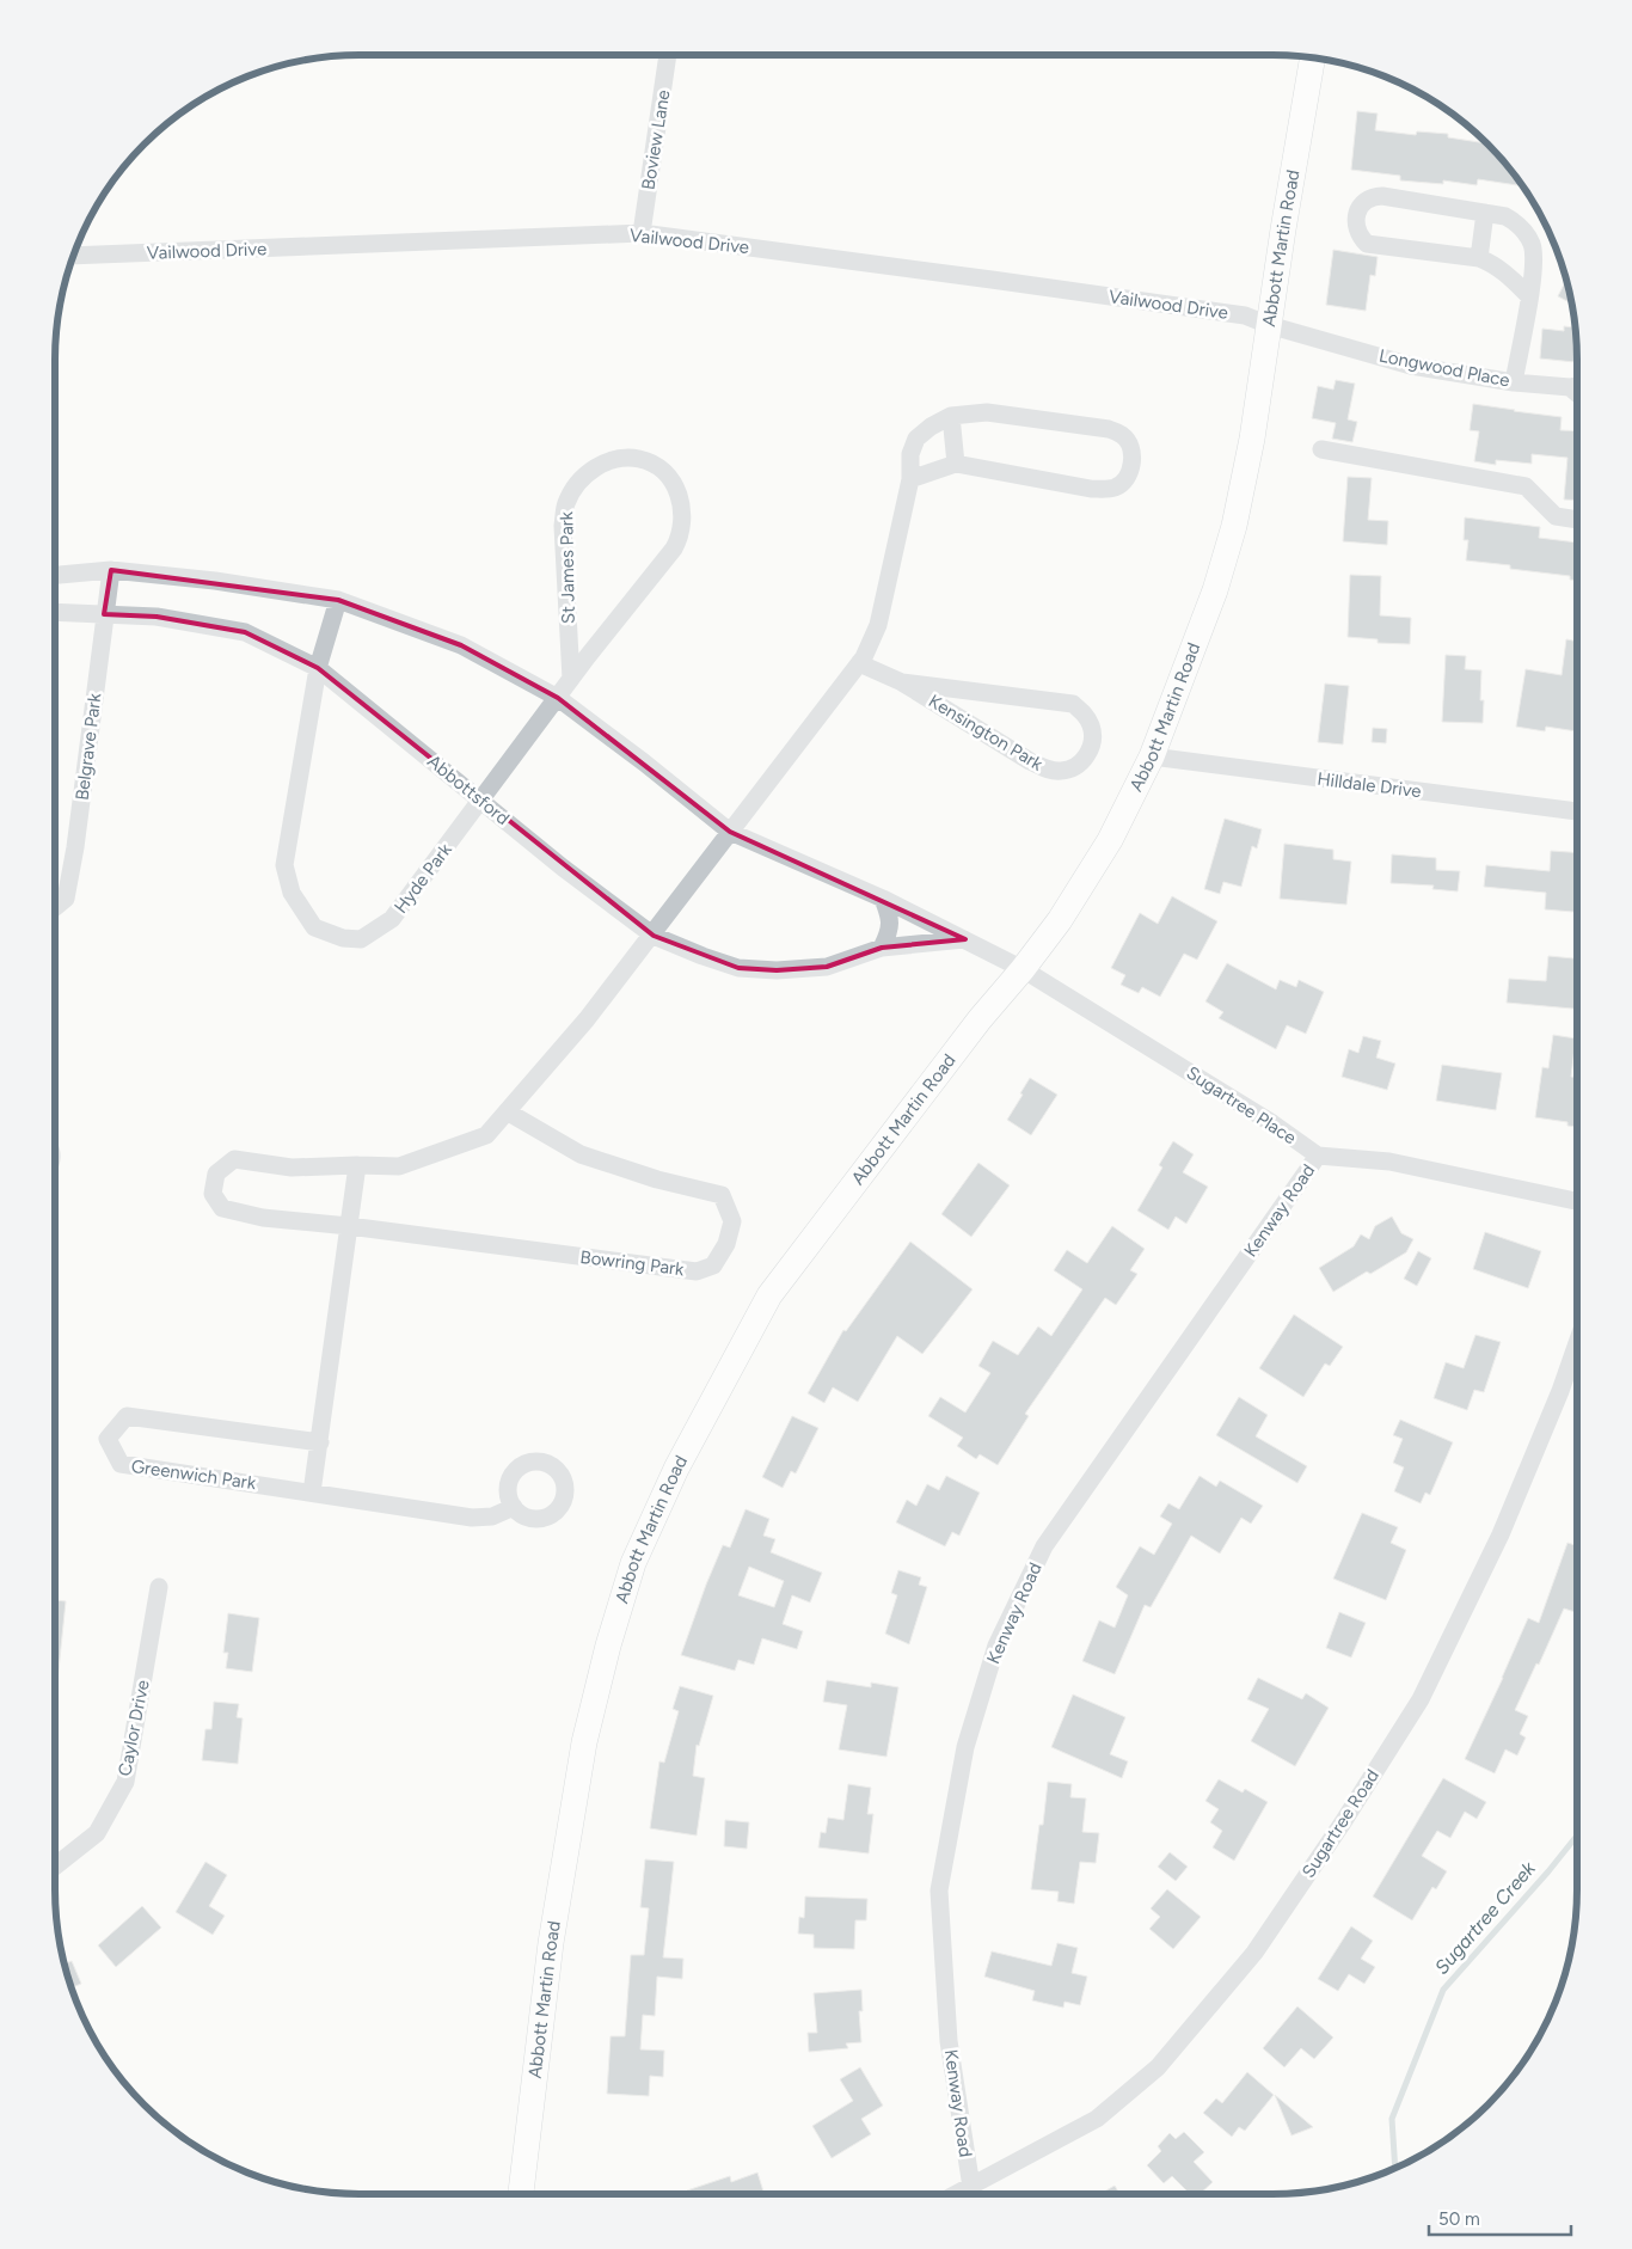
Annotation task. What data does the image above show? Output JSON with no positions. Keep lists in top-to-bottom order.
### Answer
{
  "streets": {
    "main road": ["Abbott Martin Road"],
    "street": [
      "Boview Lane",
      "Vailwood Drive",
      "Longwood Place",
      "St James Park",
      "Kensington Park",
      "Belgrave Park",
      "Hilldale Drive",
      "Abbottsford",
      "Hyde Park",
      "Sugartree Place",
      "Kenway Road",
      "Bowring Park",
      "Greenwich Park",
      "Caylor Drive",
      "Sugartree Road"
    ]
  },
  "crossings": [
    ["Boview Lane", "Vailwood Drive"],
    ["Vailwood Drive", "Abbott Martin Road"],
    ["Vailwood Drive", "Longwood Place"],
    ["Abbott Martin Road", "Longwood Place"],
    ["Abbott Martin Road", "Hilldale Drive"],
    ["Abbott Martin Road", "Sugartree Place"],
    ["St James Park", "Hyde Park"],
    ["Belgrave Park", "Abbottsford"],
    ["Abbottsford", "Hyde Park"],
    ["Abbottsford", "Bowring Park"],
    ["Sugartree Place", "Kenway Road"],
    ["Kenway Road", "Sugartree Road"]
  ],
  "water": ["Sugartree Creek"],
  "scale_bar": "50 m"
}
